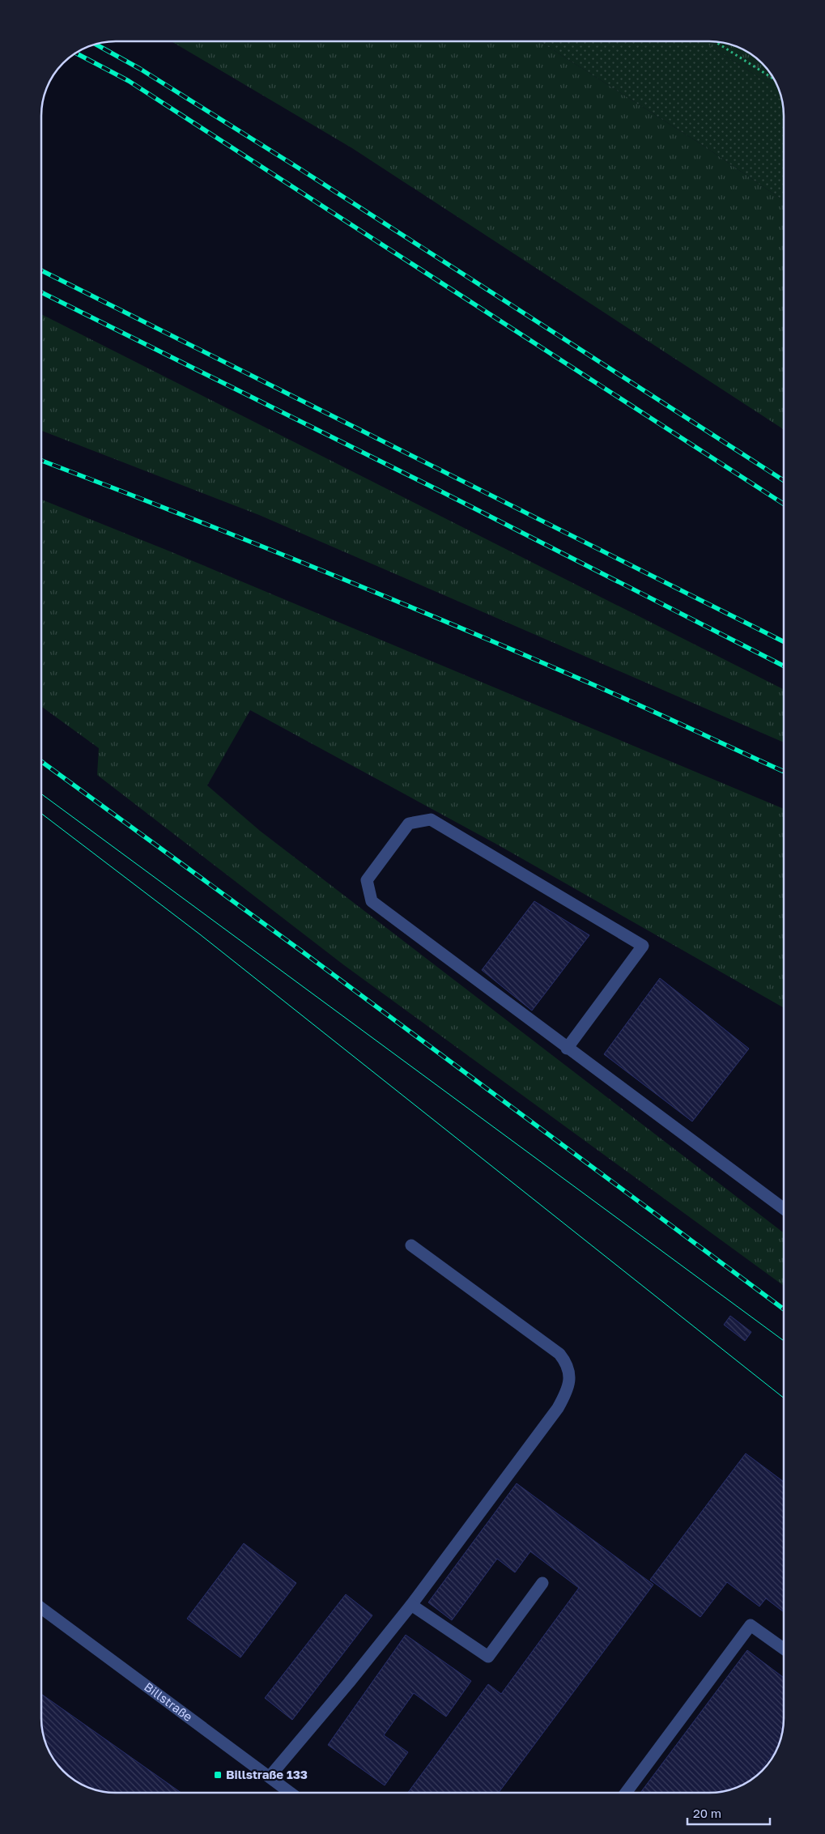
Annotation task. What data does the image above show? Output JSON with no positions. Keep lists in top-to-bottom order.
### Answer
{
  "streets": {
    "street": ["Billstraße"]
  },
  "places": {
    "transit": ["Billstraße 133"]
  },
  "scale_bar": "20 m"
}
